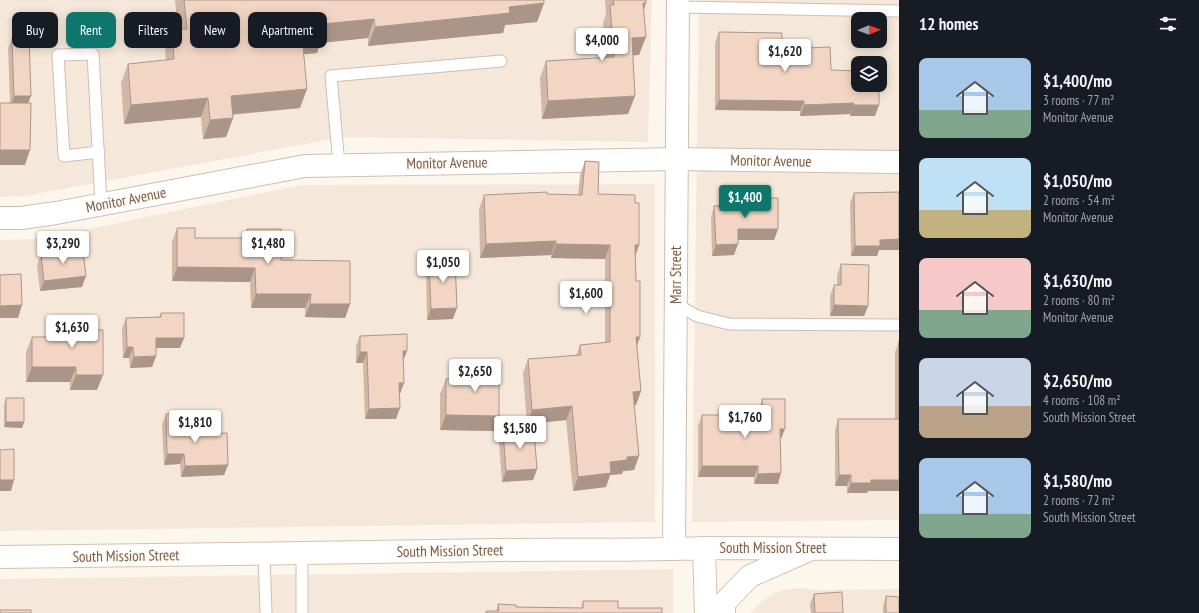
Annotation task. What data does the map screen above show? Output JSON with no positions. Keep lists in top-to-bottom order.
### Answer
{
  "streets": {
    "street": ["Monitor Avenue", "Marr Street", "South Mission Street"]
  },
  "crossings": [
    ["Monitor Avenue", "Marr Street"],
    ["Marr Street", "South Mission Street"]
  ],
  "north": "right",
  "page": {
    "heading": "12 homes",
    "chip": [
      "Buy",
      "Rent",
      "Filters",
      "New",
      "Apartment"
    ],
    "price": [
      "$4,000",
      "$1,620",
      "$1,400",
      "$3,290",
      "$1,480",
      "$1,050",
      "$1,600",
      "$1,630",
      "$2,650",
      "$1,760",
      "$1,810",
      "$1,580"
    ],
    "list": [
      {
        "name": "$1,400/mo",
        "note": "3 rooms · 77 m² · Monitor Avenue"
      },
      {
        "name": "$1,050/mo",
        "note": "2 rooms · 54 m² · Monitor Avenue"
      },
      {
        "name": "$1,630/mo",
        "note": "2 rooms · 80 m² · Monitor Avenue"
      },
      {
        "name": "$2,650/mo",
        "note": "4 rooms · 108 m² · South Mission Street"
      },
      {
        "name": "$1,580/mo",
        "note": "2 rooms · 72 m² · South Mission Street"
      }
    ]
  }
}
